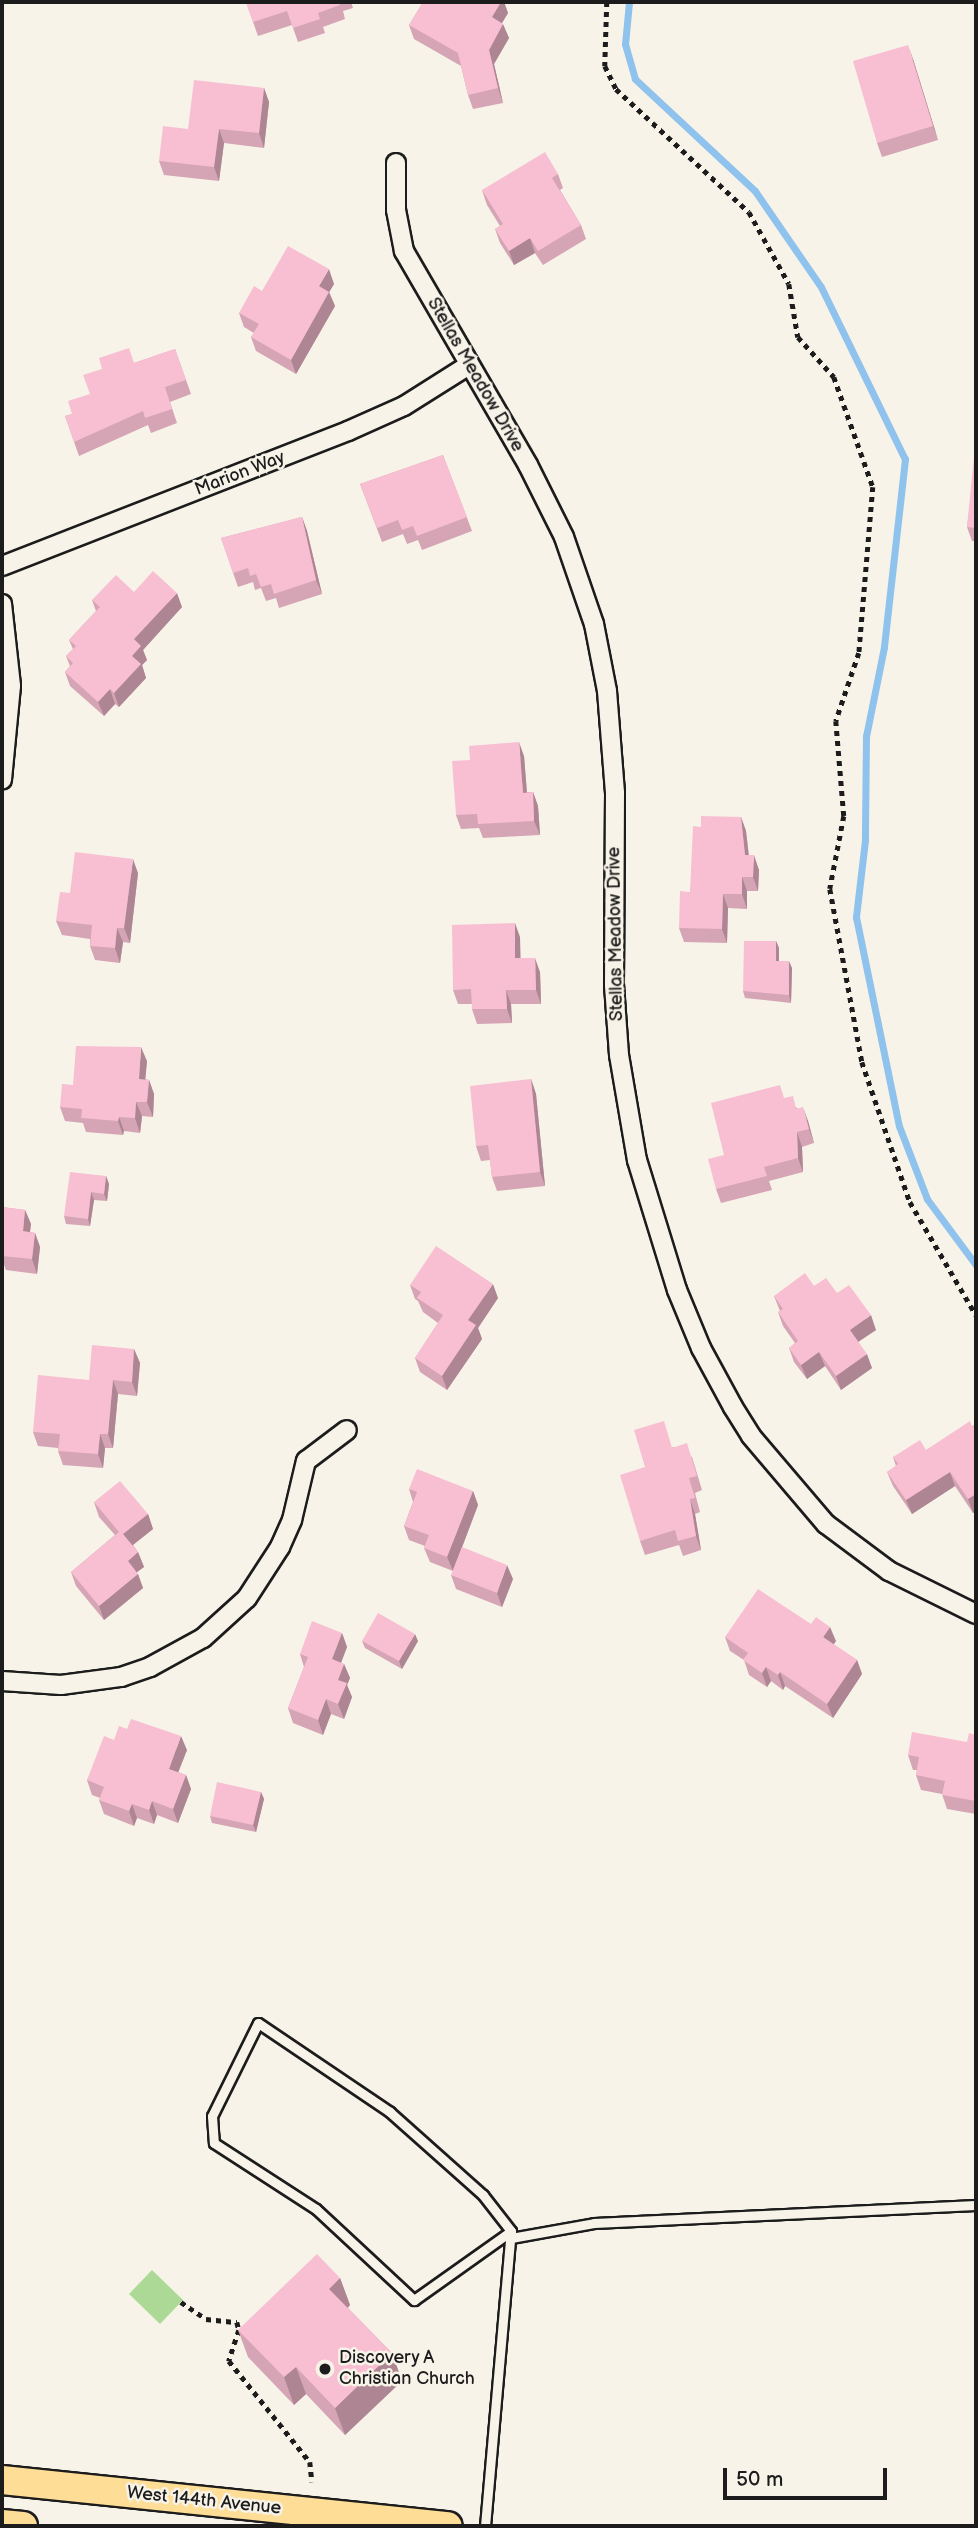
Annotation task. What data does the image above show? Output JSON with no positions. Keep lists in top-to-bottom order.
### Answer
{
  "streets": {
    "main road": ["West 144th Avenue"],
    "street": ["Stellas Meadow Drive", "Marion Way"]
  },
  "crossings": [
    ["Stellas Meadow Drive", "Marion Way"]
  ],
  "places": ["Discovery A Christian Church"],
  "scale_bar": "50 m"
}
